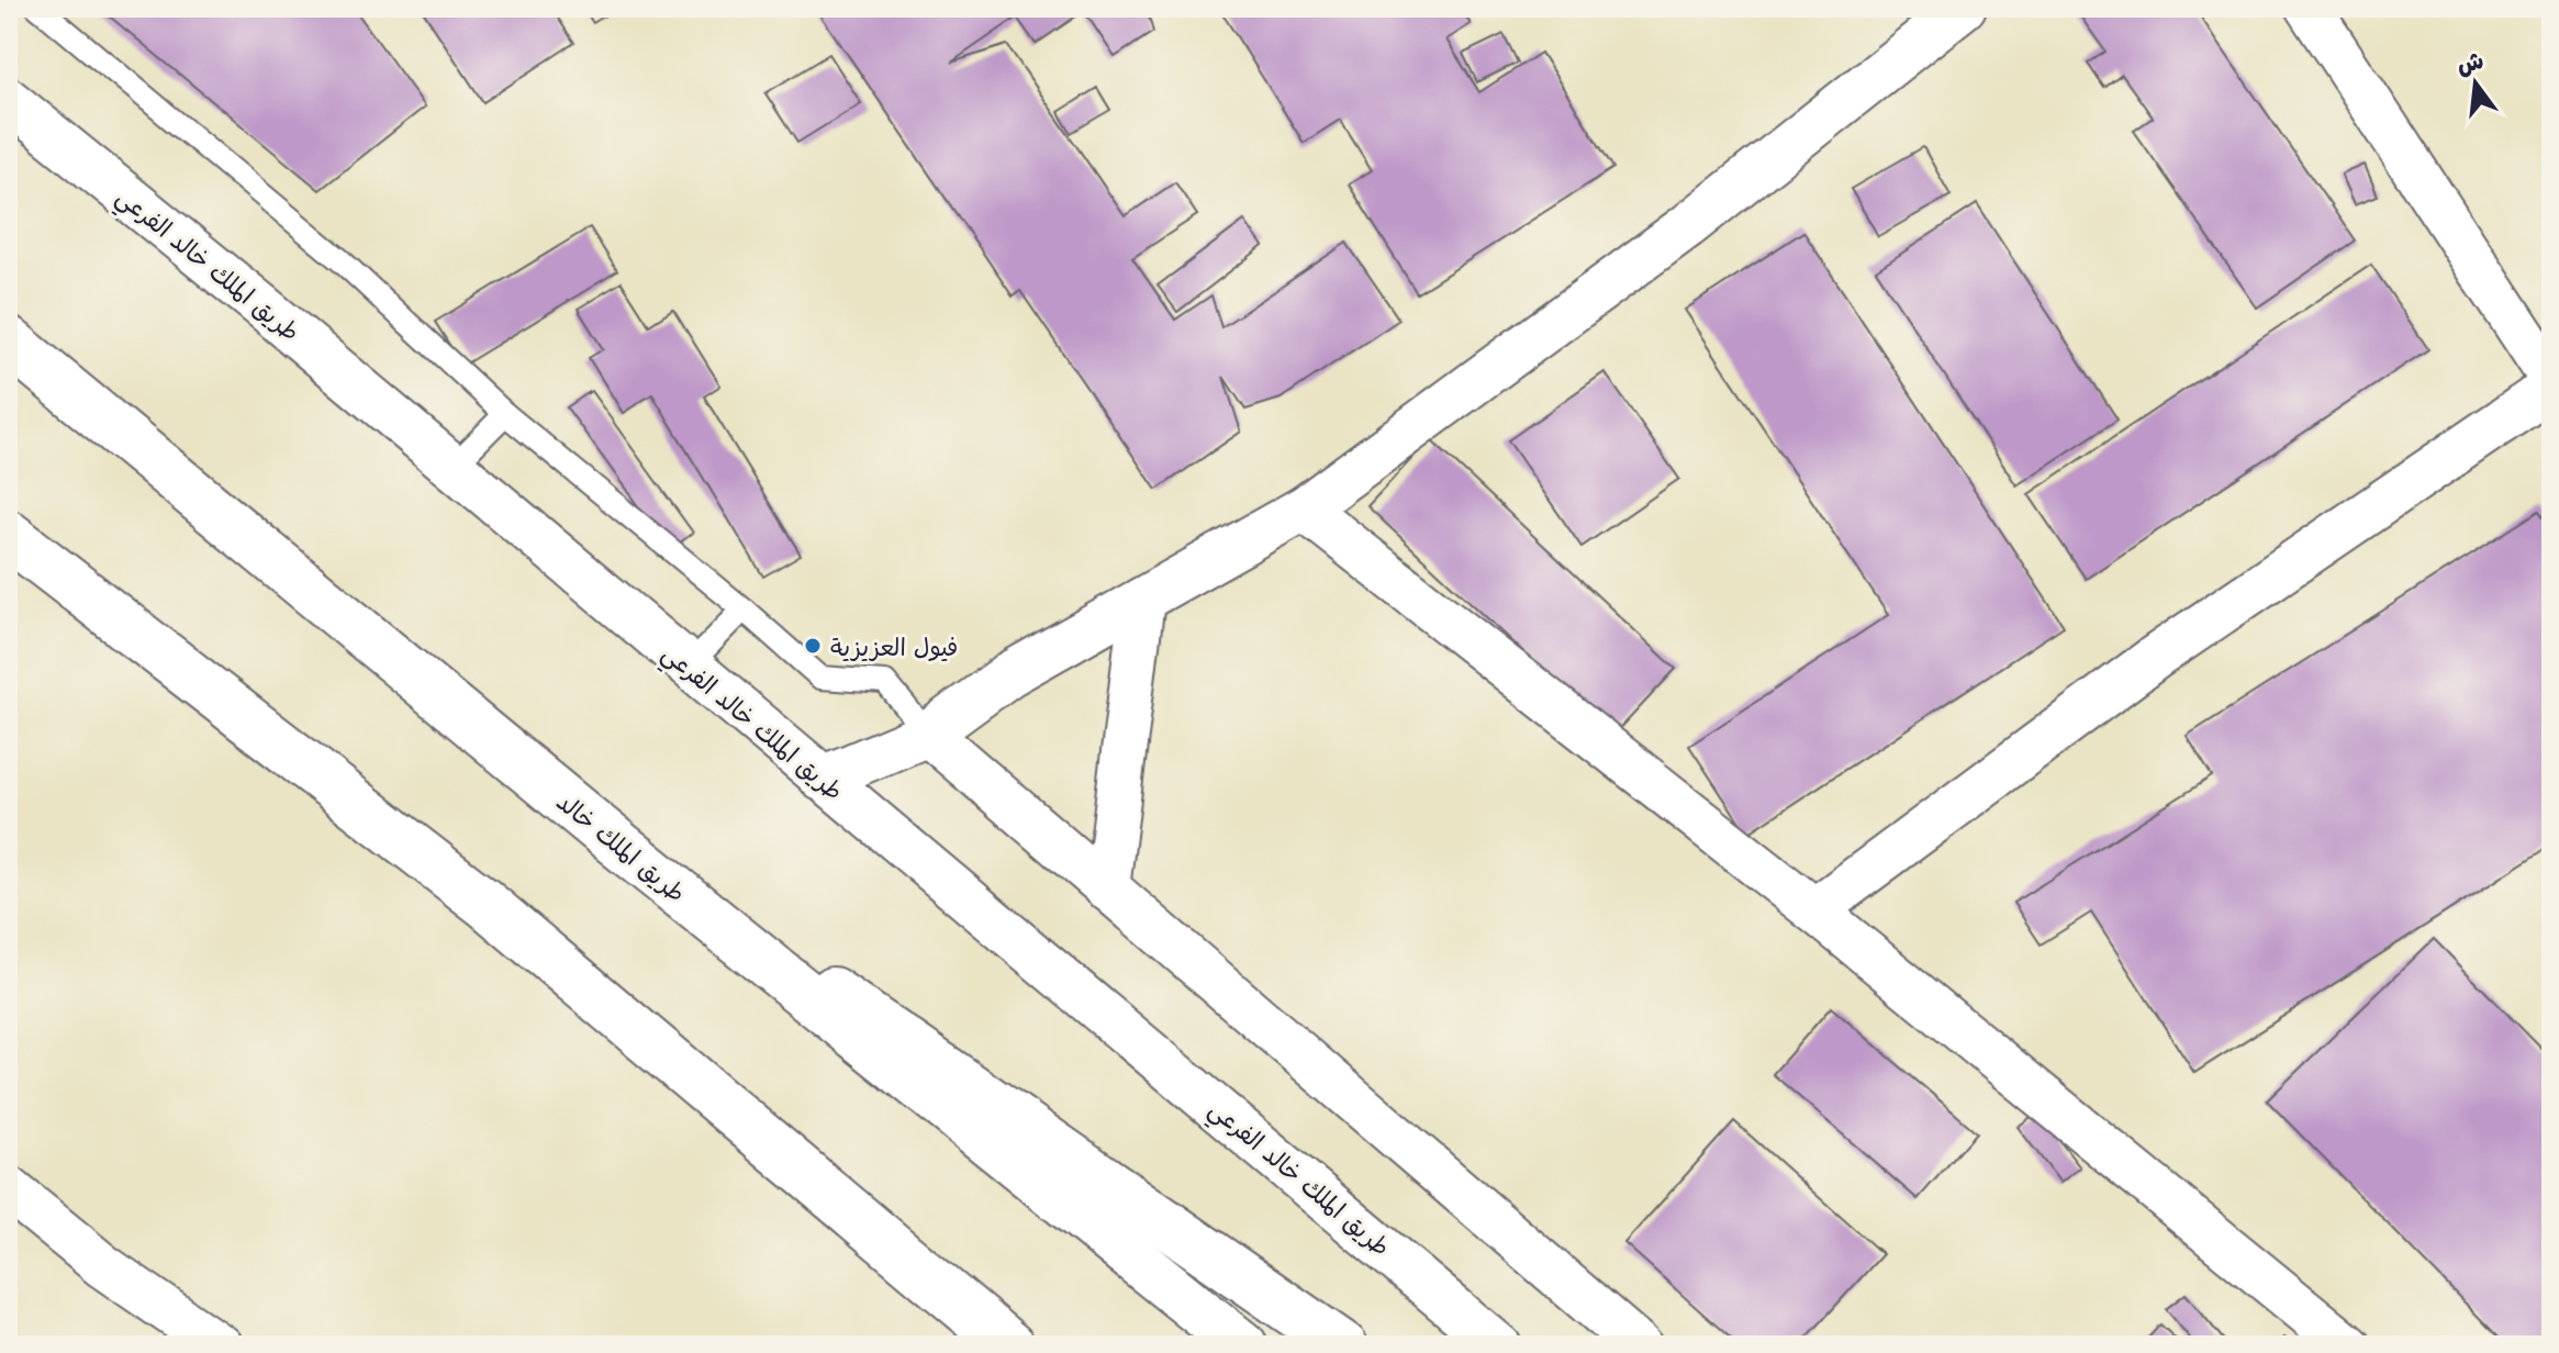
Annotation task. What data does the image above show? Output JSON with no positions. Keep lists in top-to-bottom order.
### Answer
{
  "streets": {
    "main road": ["طريق الملك خالد"],
    "street": ["طريق الملك خالد الفرعي"]
  },
  "places": ["فيول العزيزية"],
  "north": "top"
}
